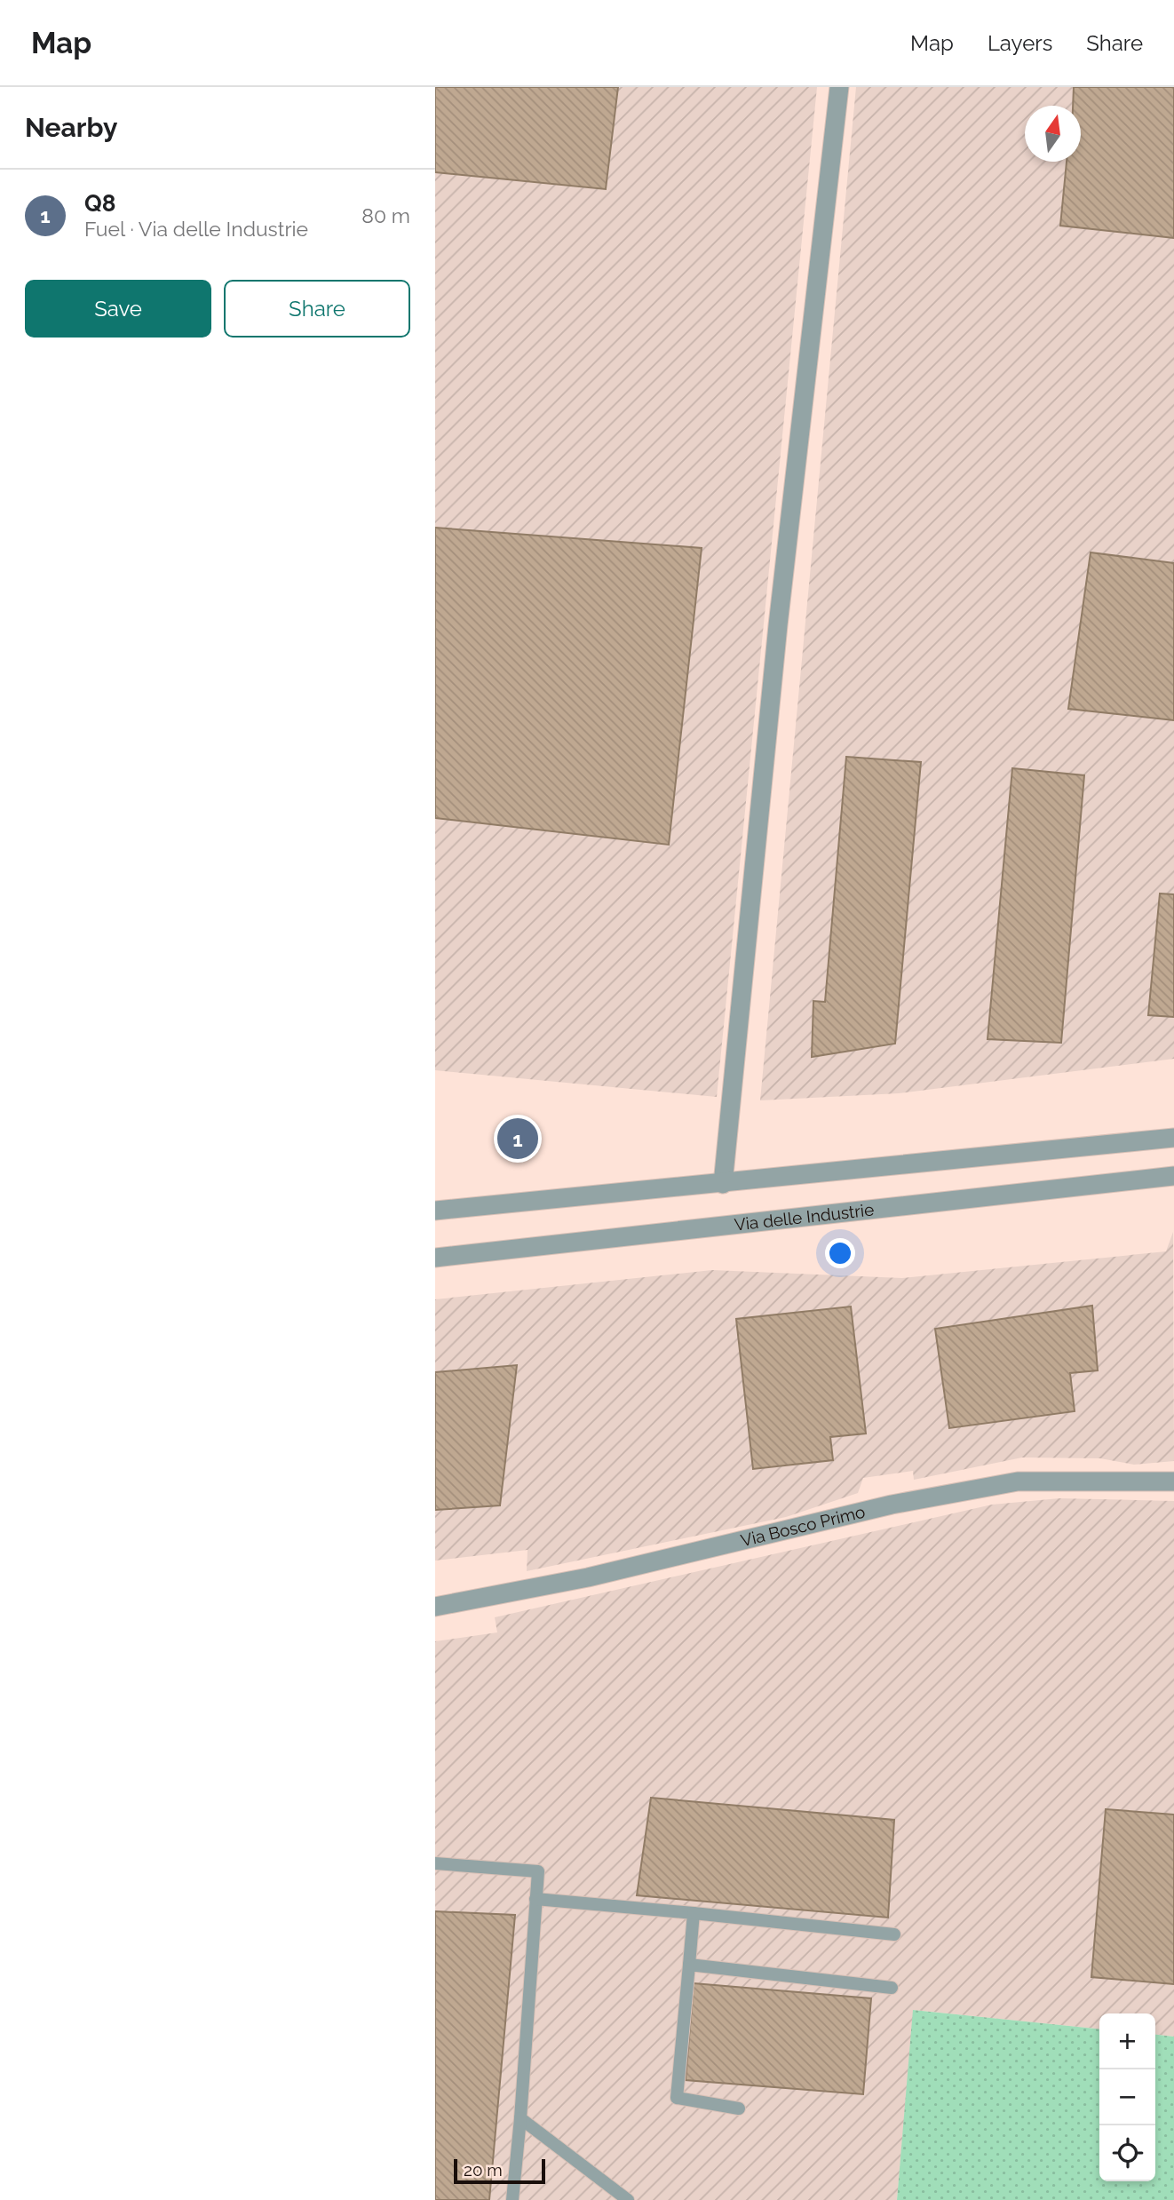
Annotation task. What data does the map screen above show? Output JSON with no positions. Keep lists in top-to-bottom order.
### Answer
{
  "streets": {
    "street": ["Via delle Industrie", "Via Bosco Primo"]
  },
  "scale_bar": "20 m",
  "north": "top",
  "page": {
    "header": "Map",
    "nav": ["Map", "Layers", "Share"],
    "heading": "Nearby",
    "list": [
      {
        "mark": "1",
        "name": "Q8",
        "note": "Fuel · Via delle Industrie",
        "value": "80 m"
      }
    ],
    "buttons": ["Save", "Share"],
    "pins": "1",
    "map_buttons": ["+", "−"],
    "scale": "20 m"
  }
}
